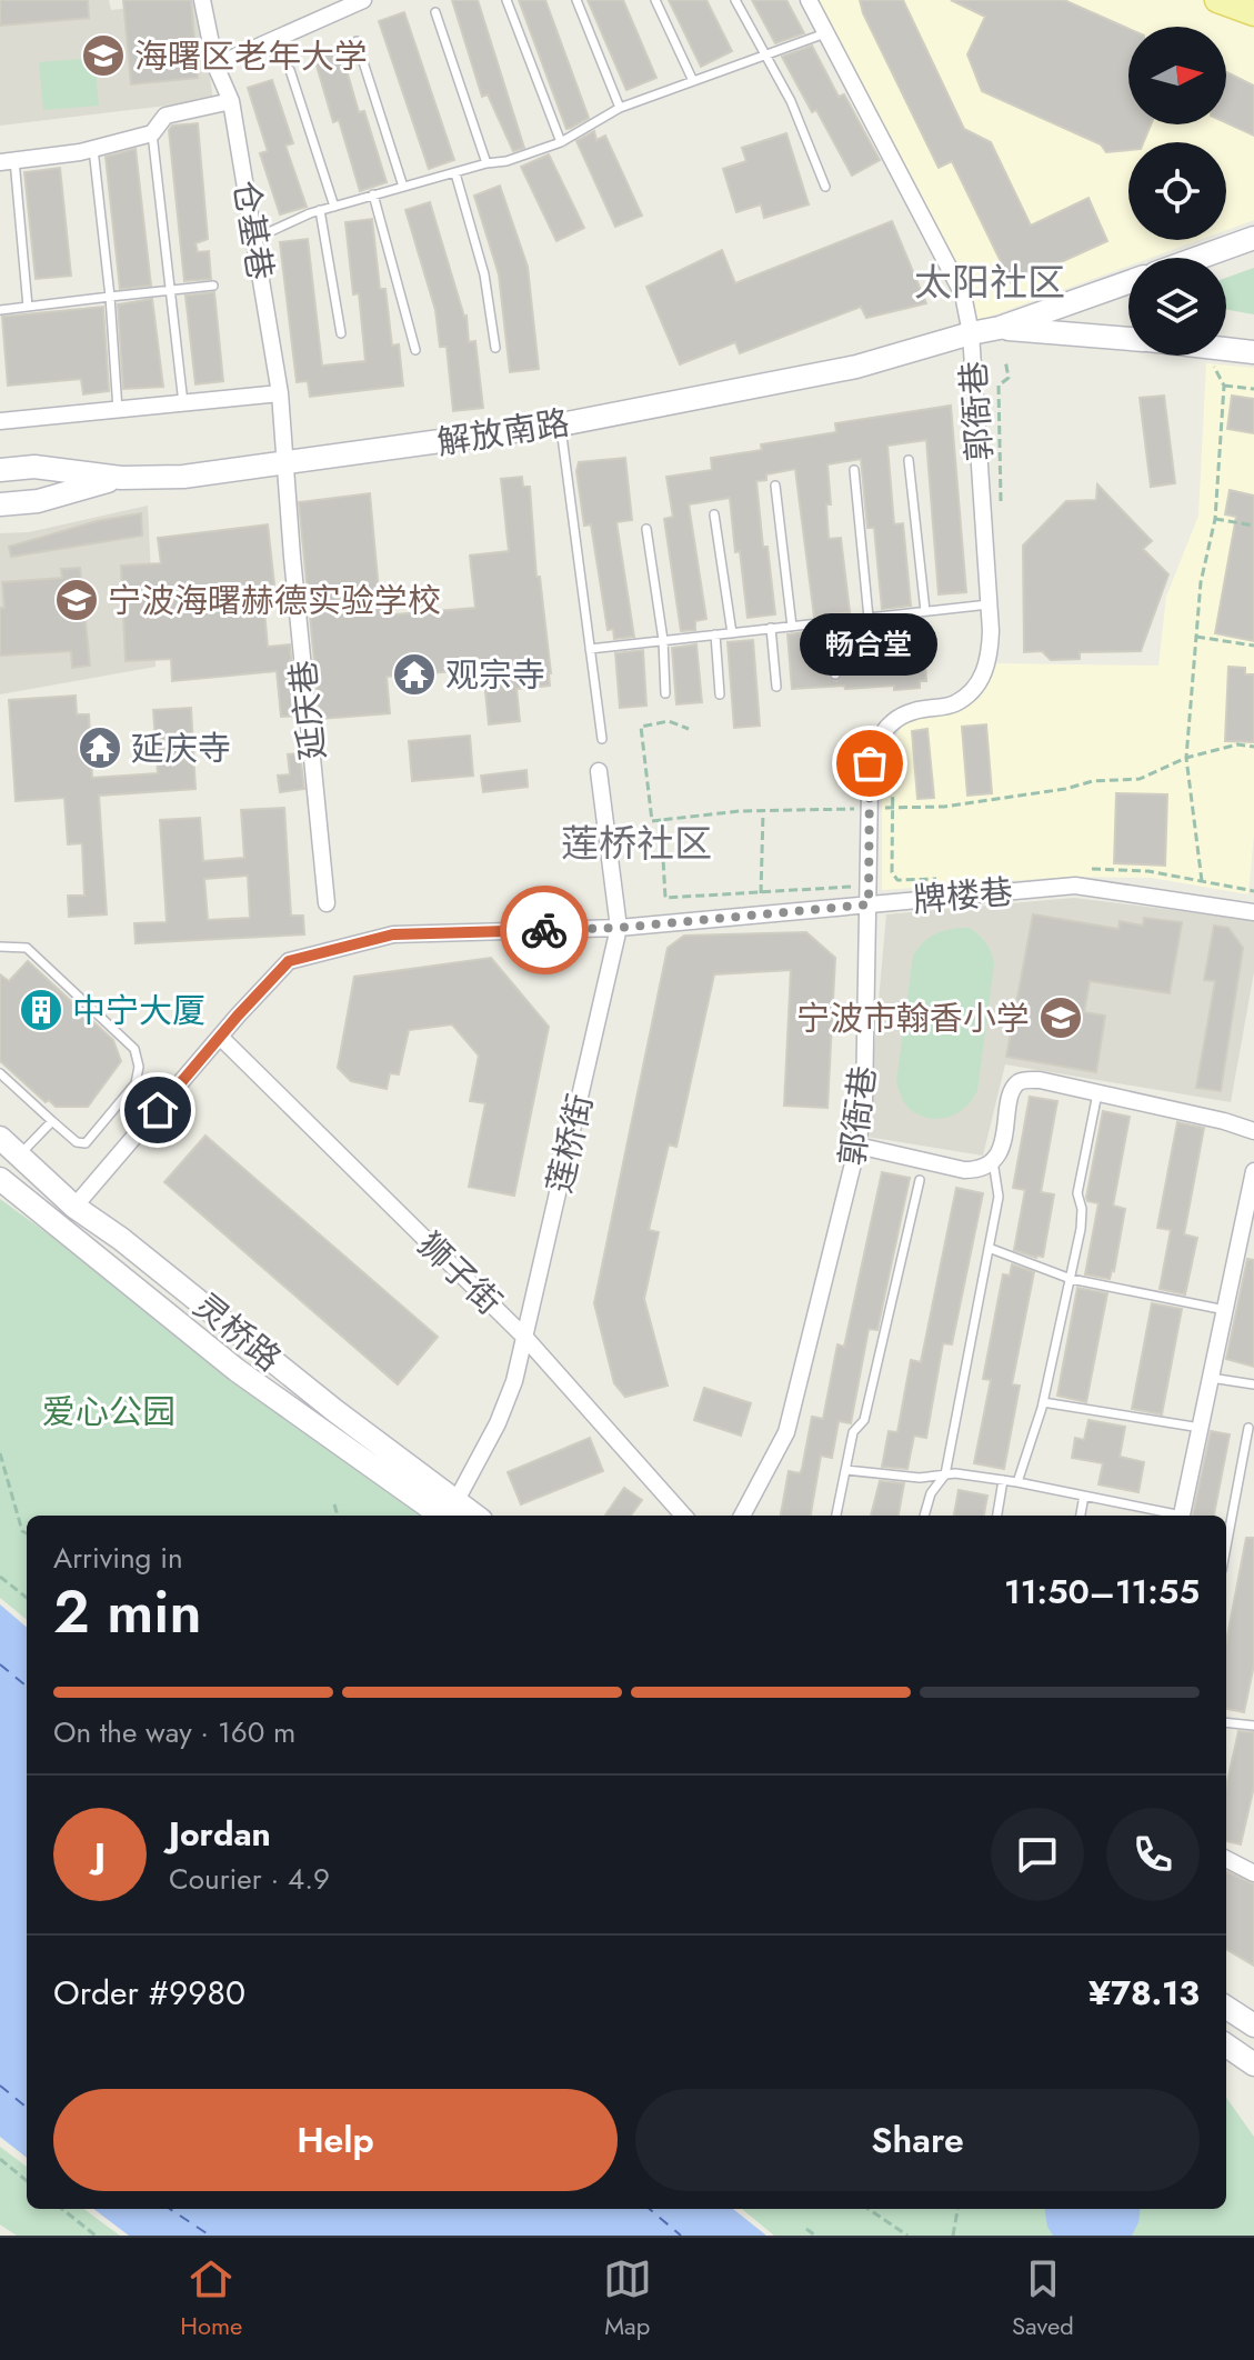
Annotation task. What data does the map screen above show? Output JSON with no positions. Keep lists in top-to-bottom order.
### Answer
{
  "streets": {
    "main road": ["解放南路", "灵桥路"],
    "street": [
      "仓基巷",
      "郭衙巷",
      "延庆巷",
      "牌楼巷",
      "莲桥街",
      "狮子街"
    ]
  },
  "crossings": [
    ["仓基巷", "解放南路"],
    ["仓基巷", "延庆巷"],
    ["郭衙巷", "解放南路"],
    ["郭衙巷", "牌楼巷"],
    ["解放南路", "延庆巷"],
    ["牌楼巷", "莲桥街"],
    ["牌楼巷", "狮子街"],
    ["牌楼巷", "灵桥路"],
    ["莲桥街", "狮子街"],
    ["莲桥街", "灵桥路"]
  ],
  "districts": ["太阳社区", "莲桥社区"],
  "parks": ["爱心公园"],
  "places": {
    "school or university": ["海曙区老年大学", "宁波海曙赫德实验学校", "宁波市翰香小学"],
    "temple": ["观宗寺", "延庆寺"],
    "other": ["畅合堂"],
    "building": ["中宁大厦"]
  },
  "north": "right",
  "page": {
    "bubble": "畅合堂",
    "heading": ["2 min", "Arriving in", "11:50–11:55"],
    "panel": [
      "Jordan",
      "Courier · 4.9",
      "Order #9980",
      "¥78.13"
    ],
    "bar": "On the way · 160 m",
    "round": "J",
    "buttons": ["Help", "Share"],
    "tabs": ["Home", "Map", "Saved"]
  }
}
